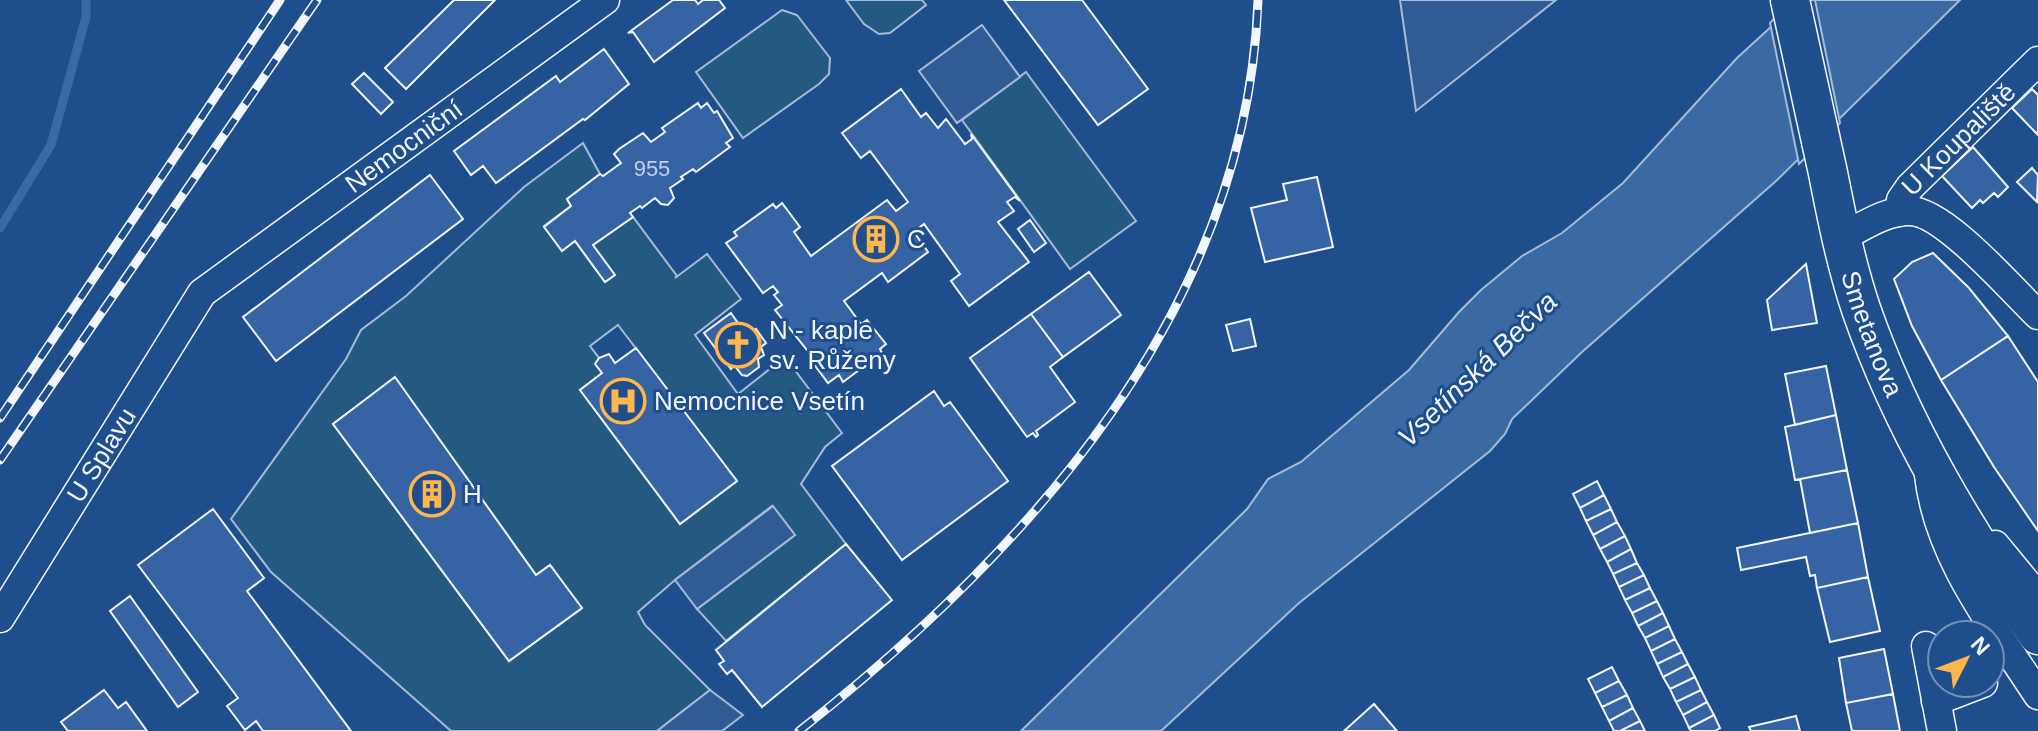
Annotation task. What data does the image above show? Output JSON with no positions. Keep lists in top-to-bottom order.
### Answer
{
  "streets": {
    "street": [
      "U Koupaliště",
      "Nemocniční",
      "Smetanova",
      "U Splavu"
    ]
  },
  "crossings": [
    ["U Koupaliště", "Smetanova"],
    ["Nemocniční", "U Splavu"]
  ],
  "water": ["Vsetínská Bečva"],
  "places": {
    "building": ["C", "H"],
    "church": ["N - kaple sv. Růženy"],
    "hospital": ["Nemocnice Vsetín"]
  },
  "house_numbers": ["955"],
  "north": "top right"
}
